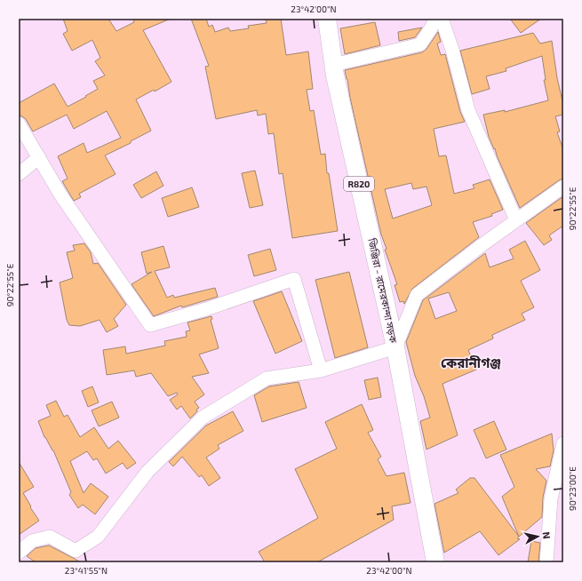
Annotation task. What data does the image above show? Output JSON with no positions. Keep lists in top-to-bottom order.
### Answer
{
  "streets": {
    "main road": ["R820", "জিঞ্জিরা - রামেরকান্দা সড়ক"]
  },
  "districts": ["কেরানীগঞ্জ"],
  "north": "right",
  "coordinates": [
    "23°42'00\"N",
    "90°22'55\"E",
    "90°23'00\"E",
    "23°41'55\"N"
  ]
}
